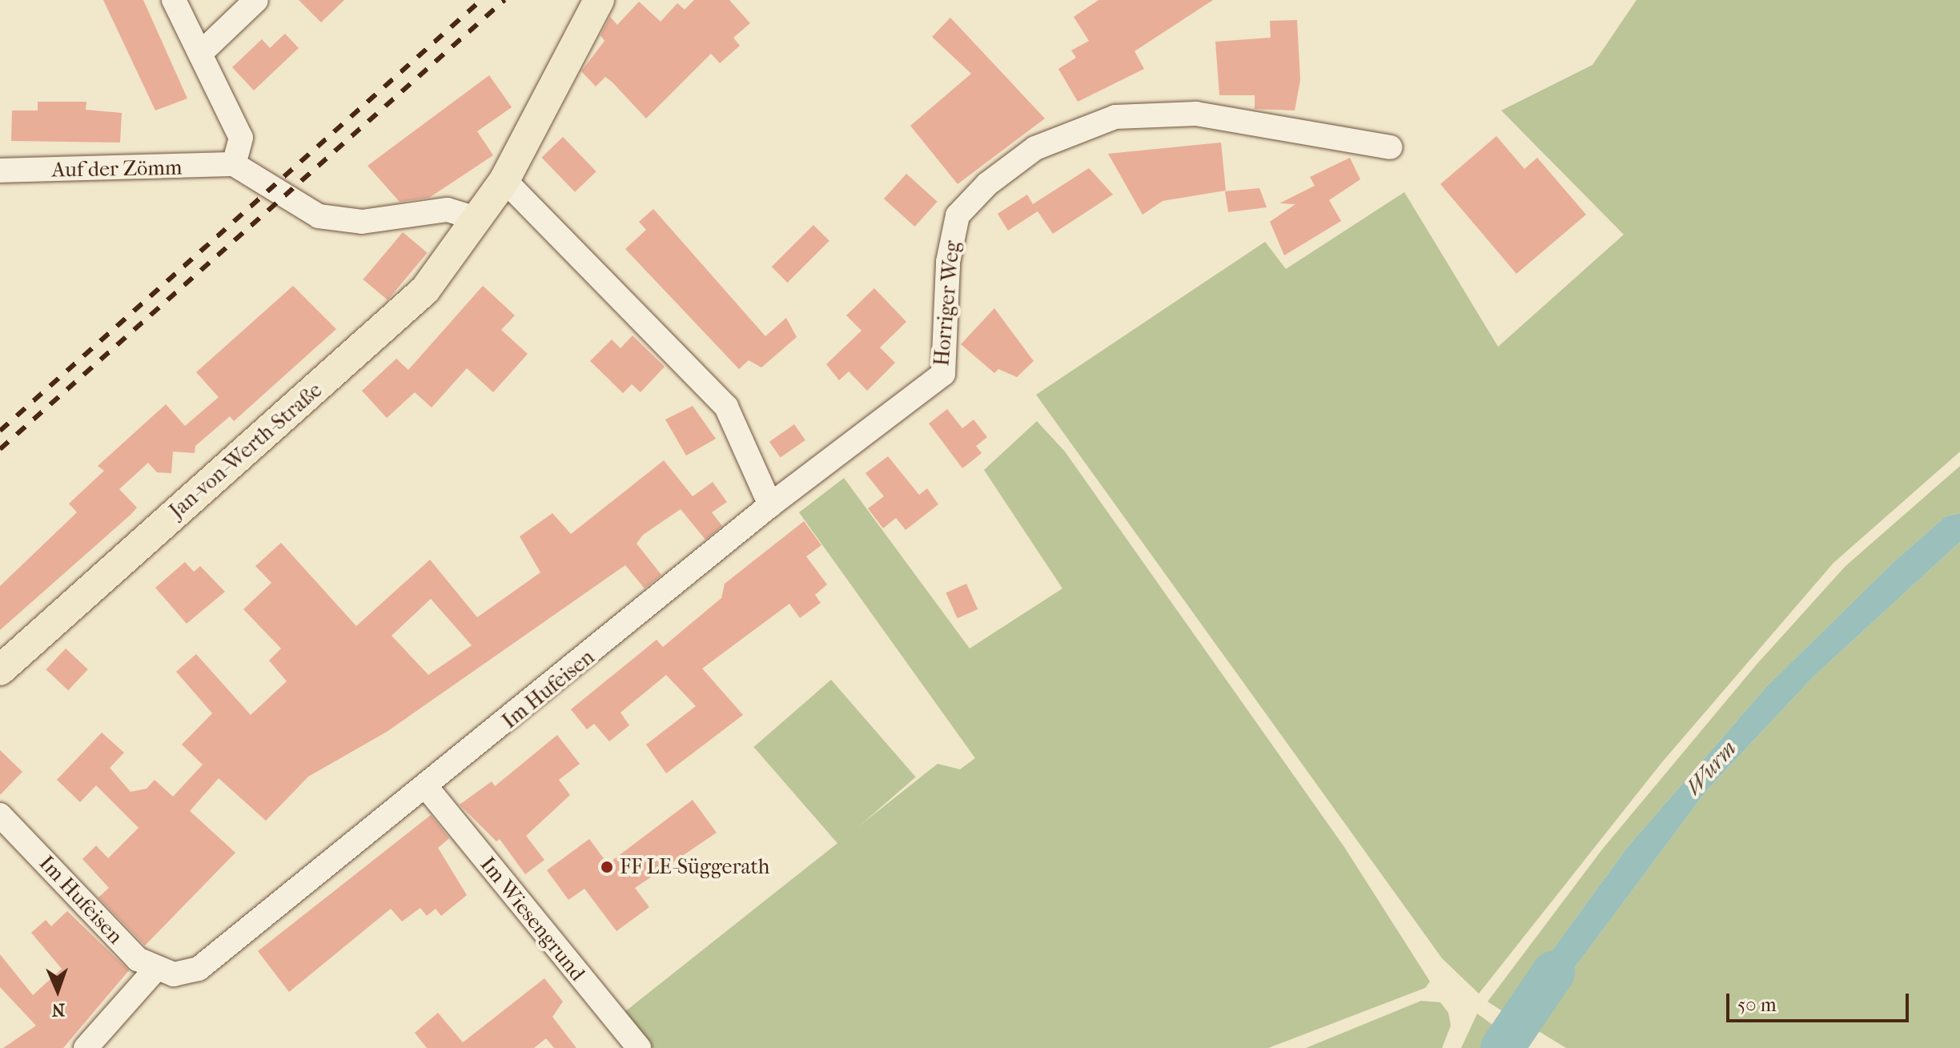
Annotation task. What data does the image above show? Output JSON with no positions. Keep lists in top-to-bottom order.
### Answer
{
  "streets": {
    "main road": ["Jan-von-Werth-Straße"],
    "street": [
      "Auf der Zömm",
      "Horriger Weg",
      "Im Hufeisen",
      "Im Wiesengrund"
    ]
  },
  "crossings": [
    ["Horriger Weg", "Im Hufeisen"],
    ["Im Hufeisen", "Im Wiesengrund"]
  ],
  "water": ["Wurm"],
  "places": ["FF LE-Süggerath"],
  "scale_bar": "50 m",
  "north": "bottom"
}
